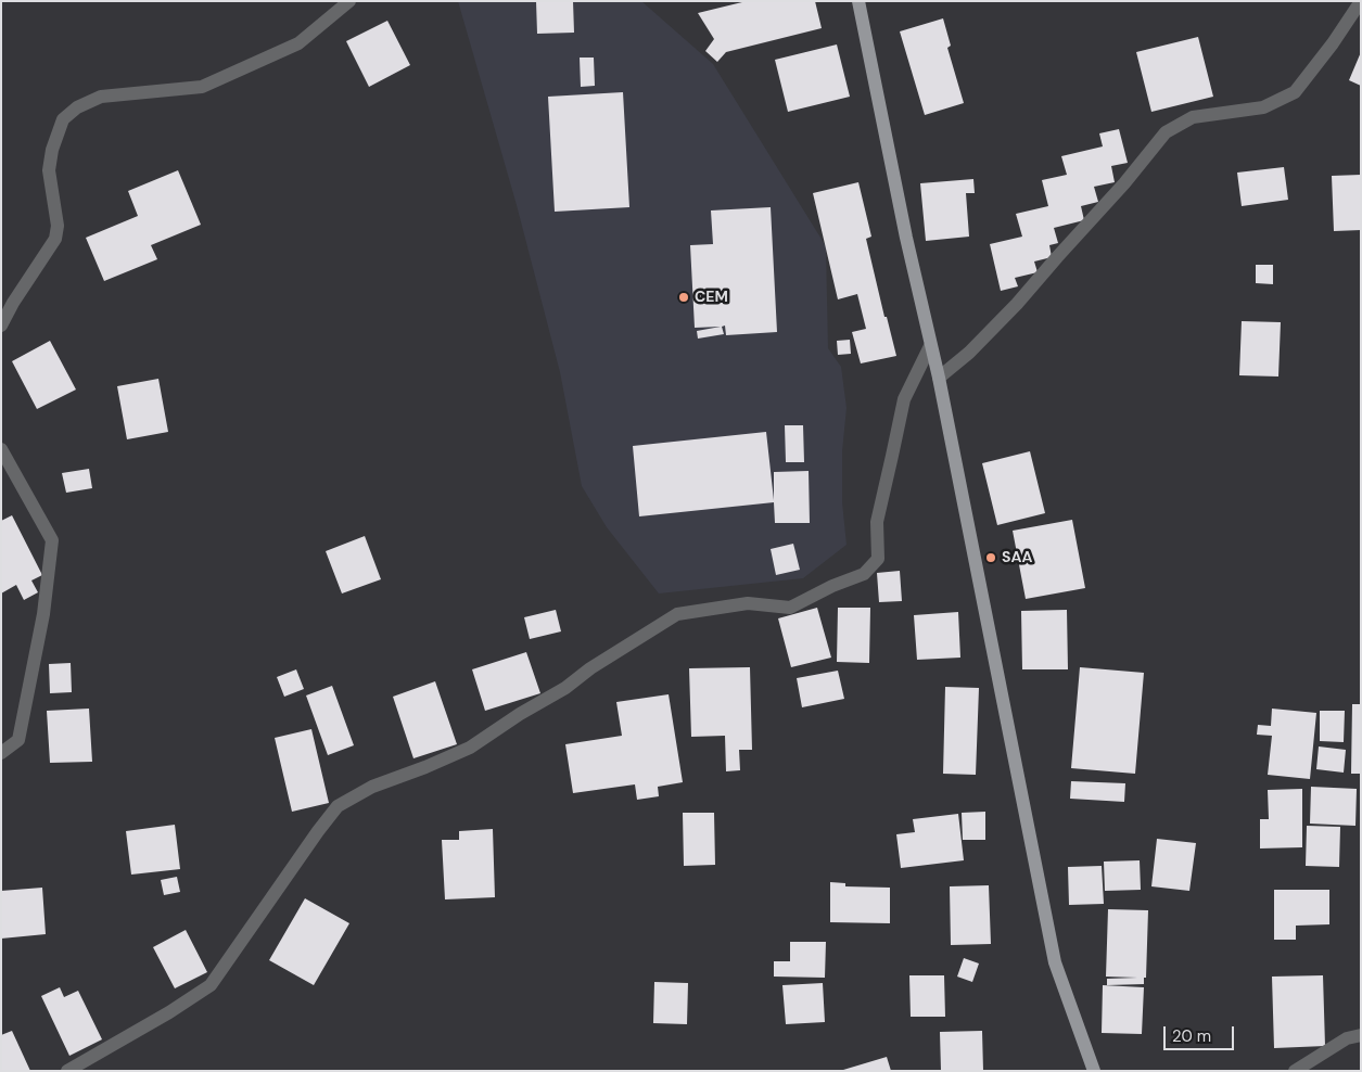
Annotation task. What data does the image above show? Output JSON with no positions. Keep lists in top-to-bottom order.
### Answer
{
  "places": ["CEM", "SAA"],
  "scale_bar": "20 m"
}
